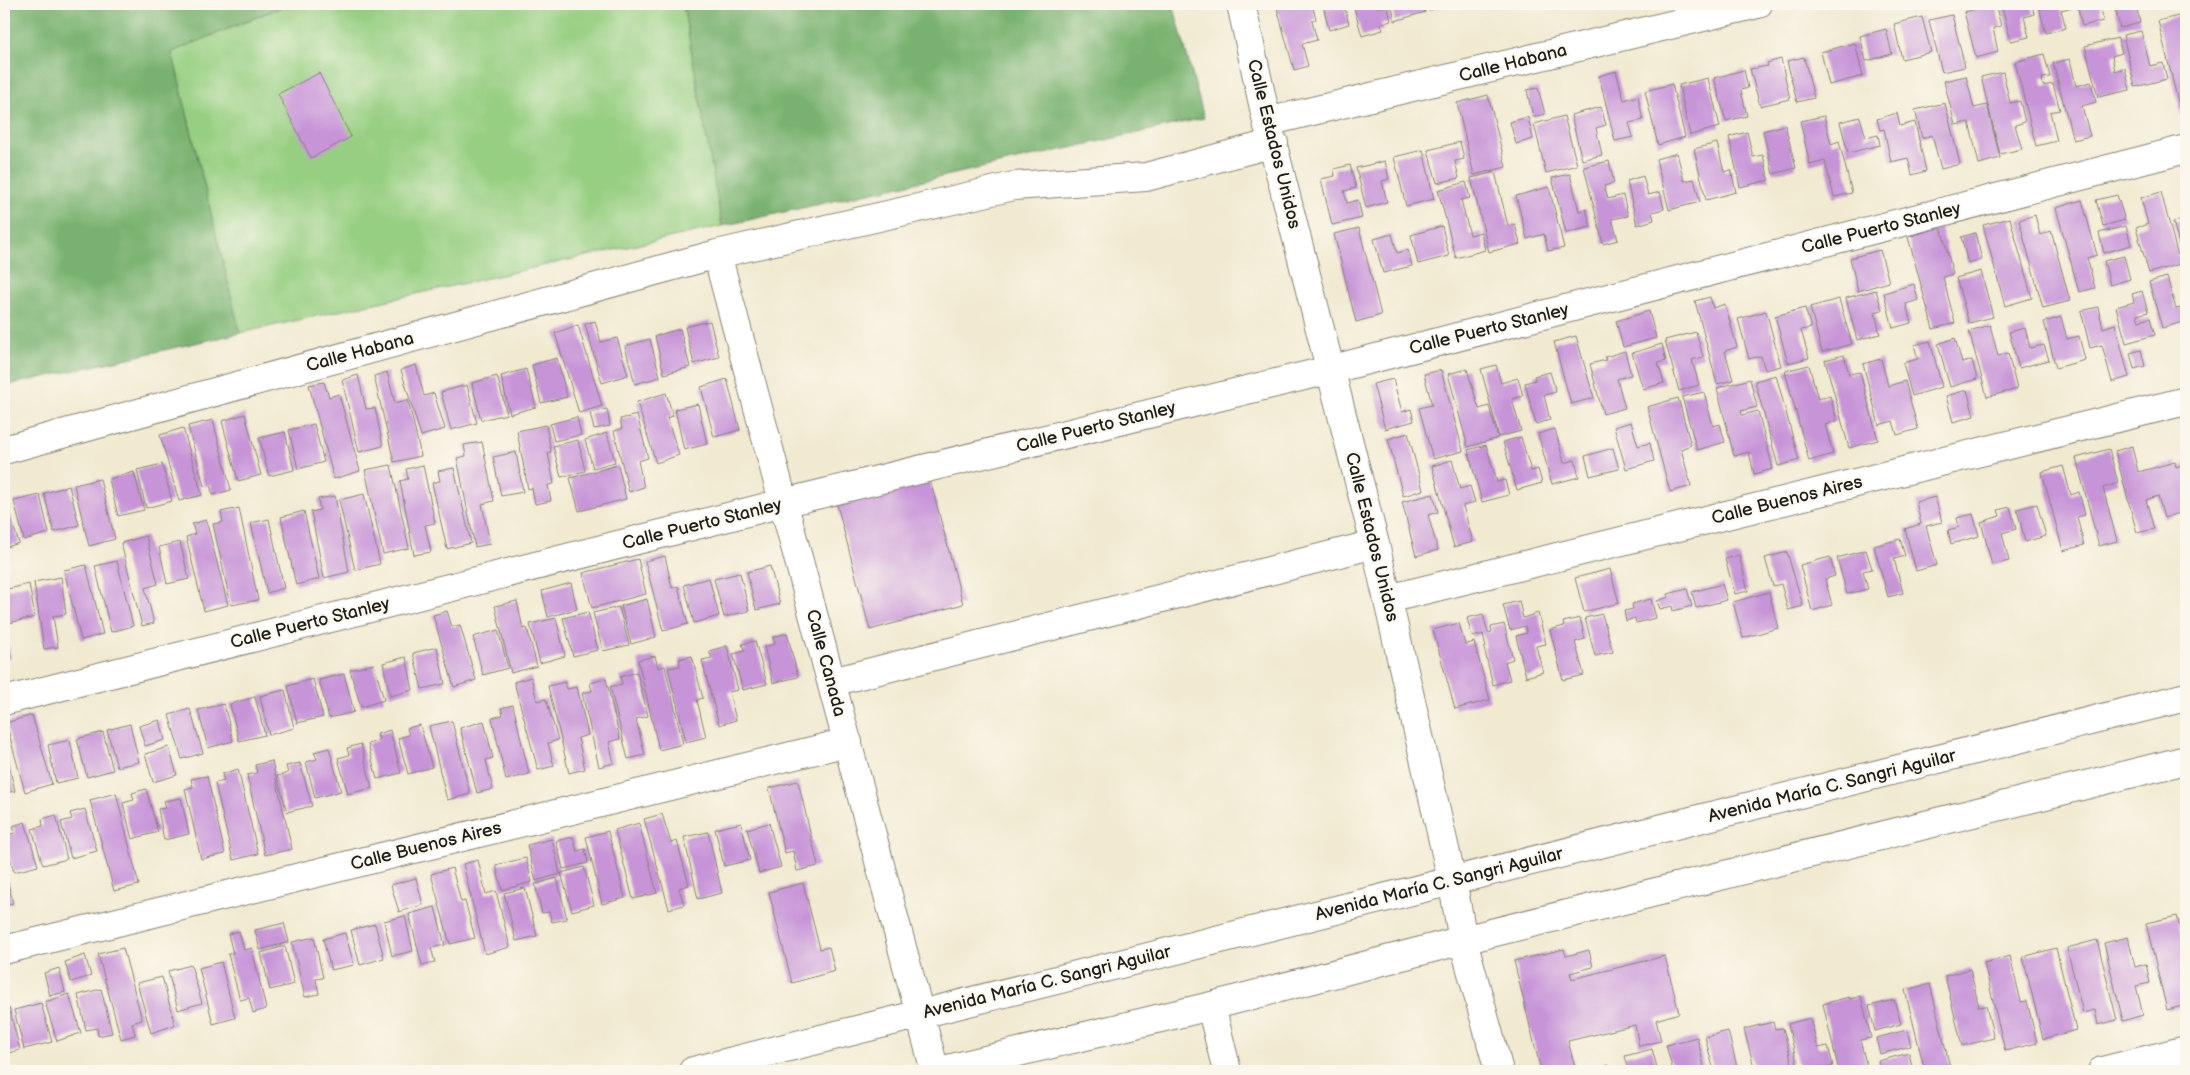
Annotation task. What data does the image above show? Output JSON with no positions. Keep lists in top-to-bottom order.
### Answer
{
  "streets": {
    "street": [
      "Calle Habana",
      "Calle Estados Unidos",
      "Calle Puerto Stanley",
      "Calle Buenos Aires",
      "Calle Canada",
      "Avenida María C. Sangri Aguilar"
    ]
  },
  "crossings": [
    ["Calle Habana", "Calle Estados Unidos"],
    ["Calle Habana", "Calle Canada"],
    ["Calle Estados Unidos", "Calle Puerto Stanley"],
    ["Calle Estados Unidos", "Calle Buenos Aires"],
    ["Calle Estados Unidos", "Avenida María C. Sangri Aguilar"],
    ["Calle Puerto Stanley", "Calle Canada"],
    ["Calle Buenos Aires", "Calle Canada"],
    ["Calle Canada", "Avenida María C. Sangri Aguilar"]
  ]
}
